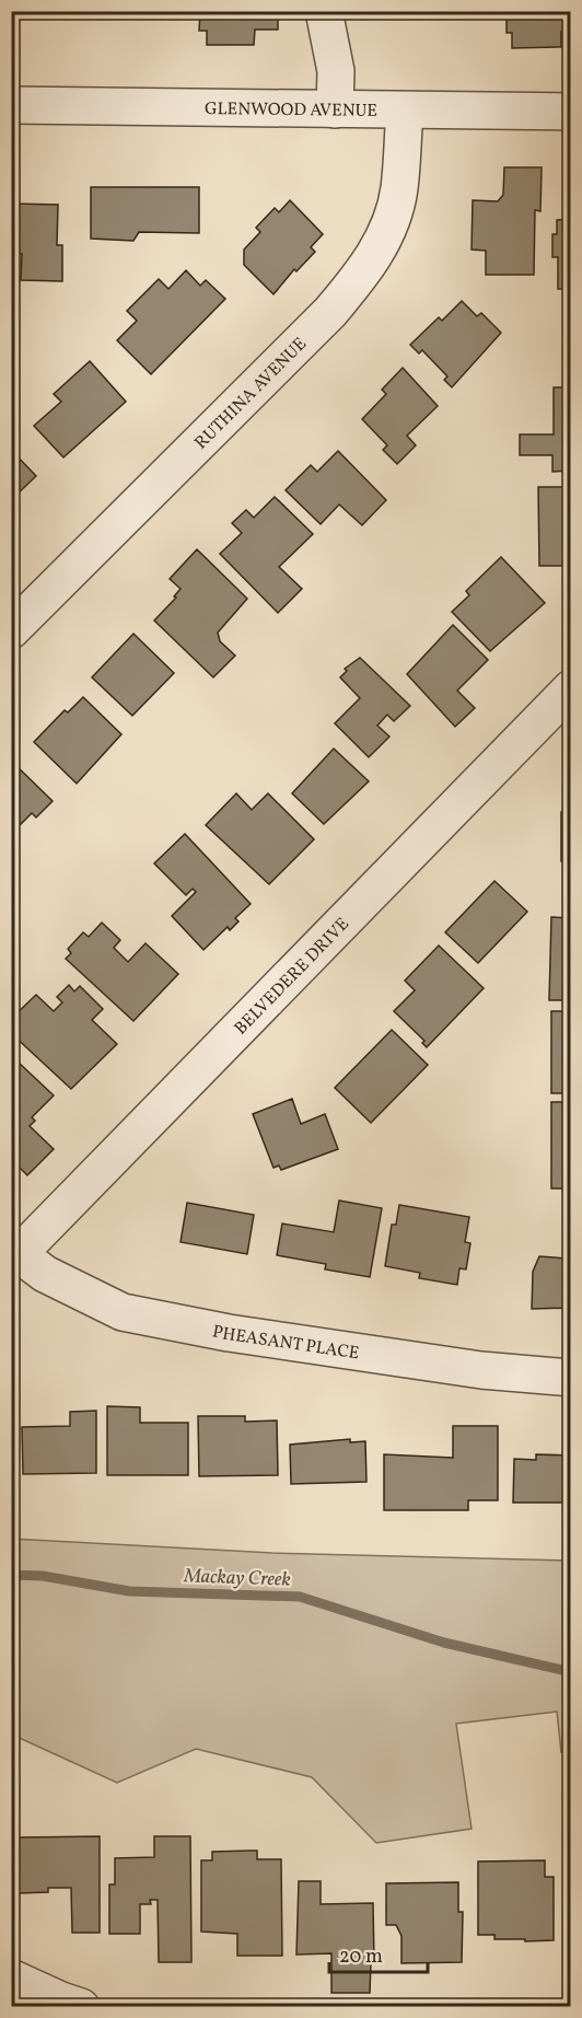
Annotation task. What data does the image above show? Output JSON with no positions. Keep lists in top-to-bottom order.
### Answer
{
  "streets": {
    "street": [
      "GLENWOOD AVENUE",
      "RUTHINA AVENUE",
      "BELVEDERE DRIVE",
      "PHEASANT PLACE"
    ]
  },
  "crossings": [
    ["GLENWOOD AVENUE", "RUTHINA AVENUE"],
    ["BELVEDERE DRIVE", "PHEASANT PLACE"]
  ],
  "water": ["Mackay Creek"],
  "scale_bar": "20 m"
}
